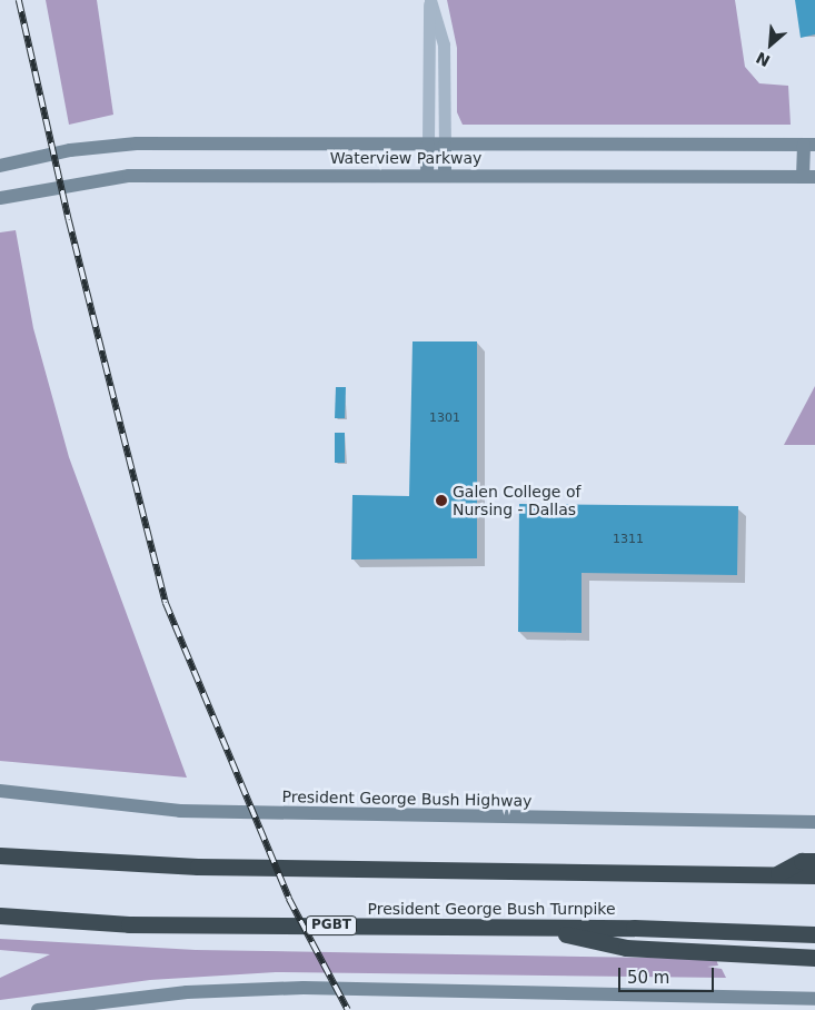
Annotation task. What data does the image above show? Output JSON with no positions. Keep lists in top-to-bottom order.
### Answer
{
  "streets": {
    "highway": ["President George Bush Turnpike", "PGBT"],
    "main road": ["Waterview Parkway", "President George Bush Highway"]
  },
  "places": ["Galen College of Nursing - Dallas"],
  "house_numbers": ["1301", "1311"],
  "scale_bar": "50 m",
  "north": "bottom left"
}
